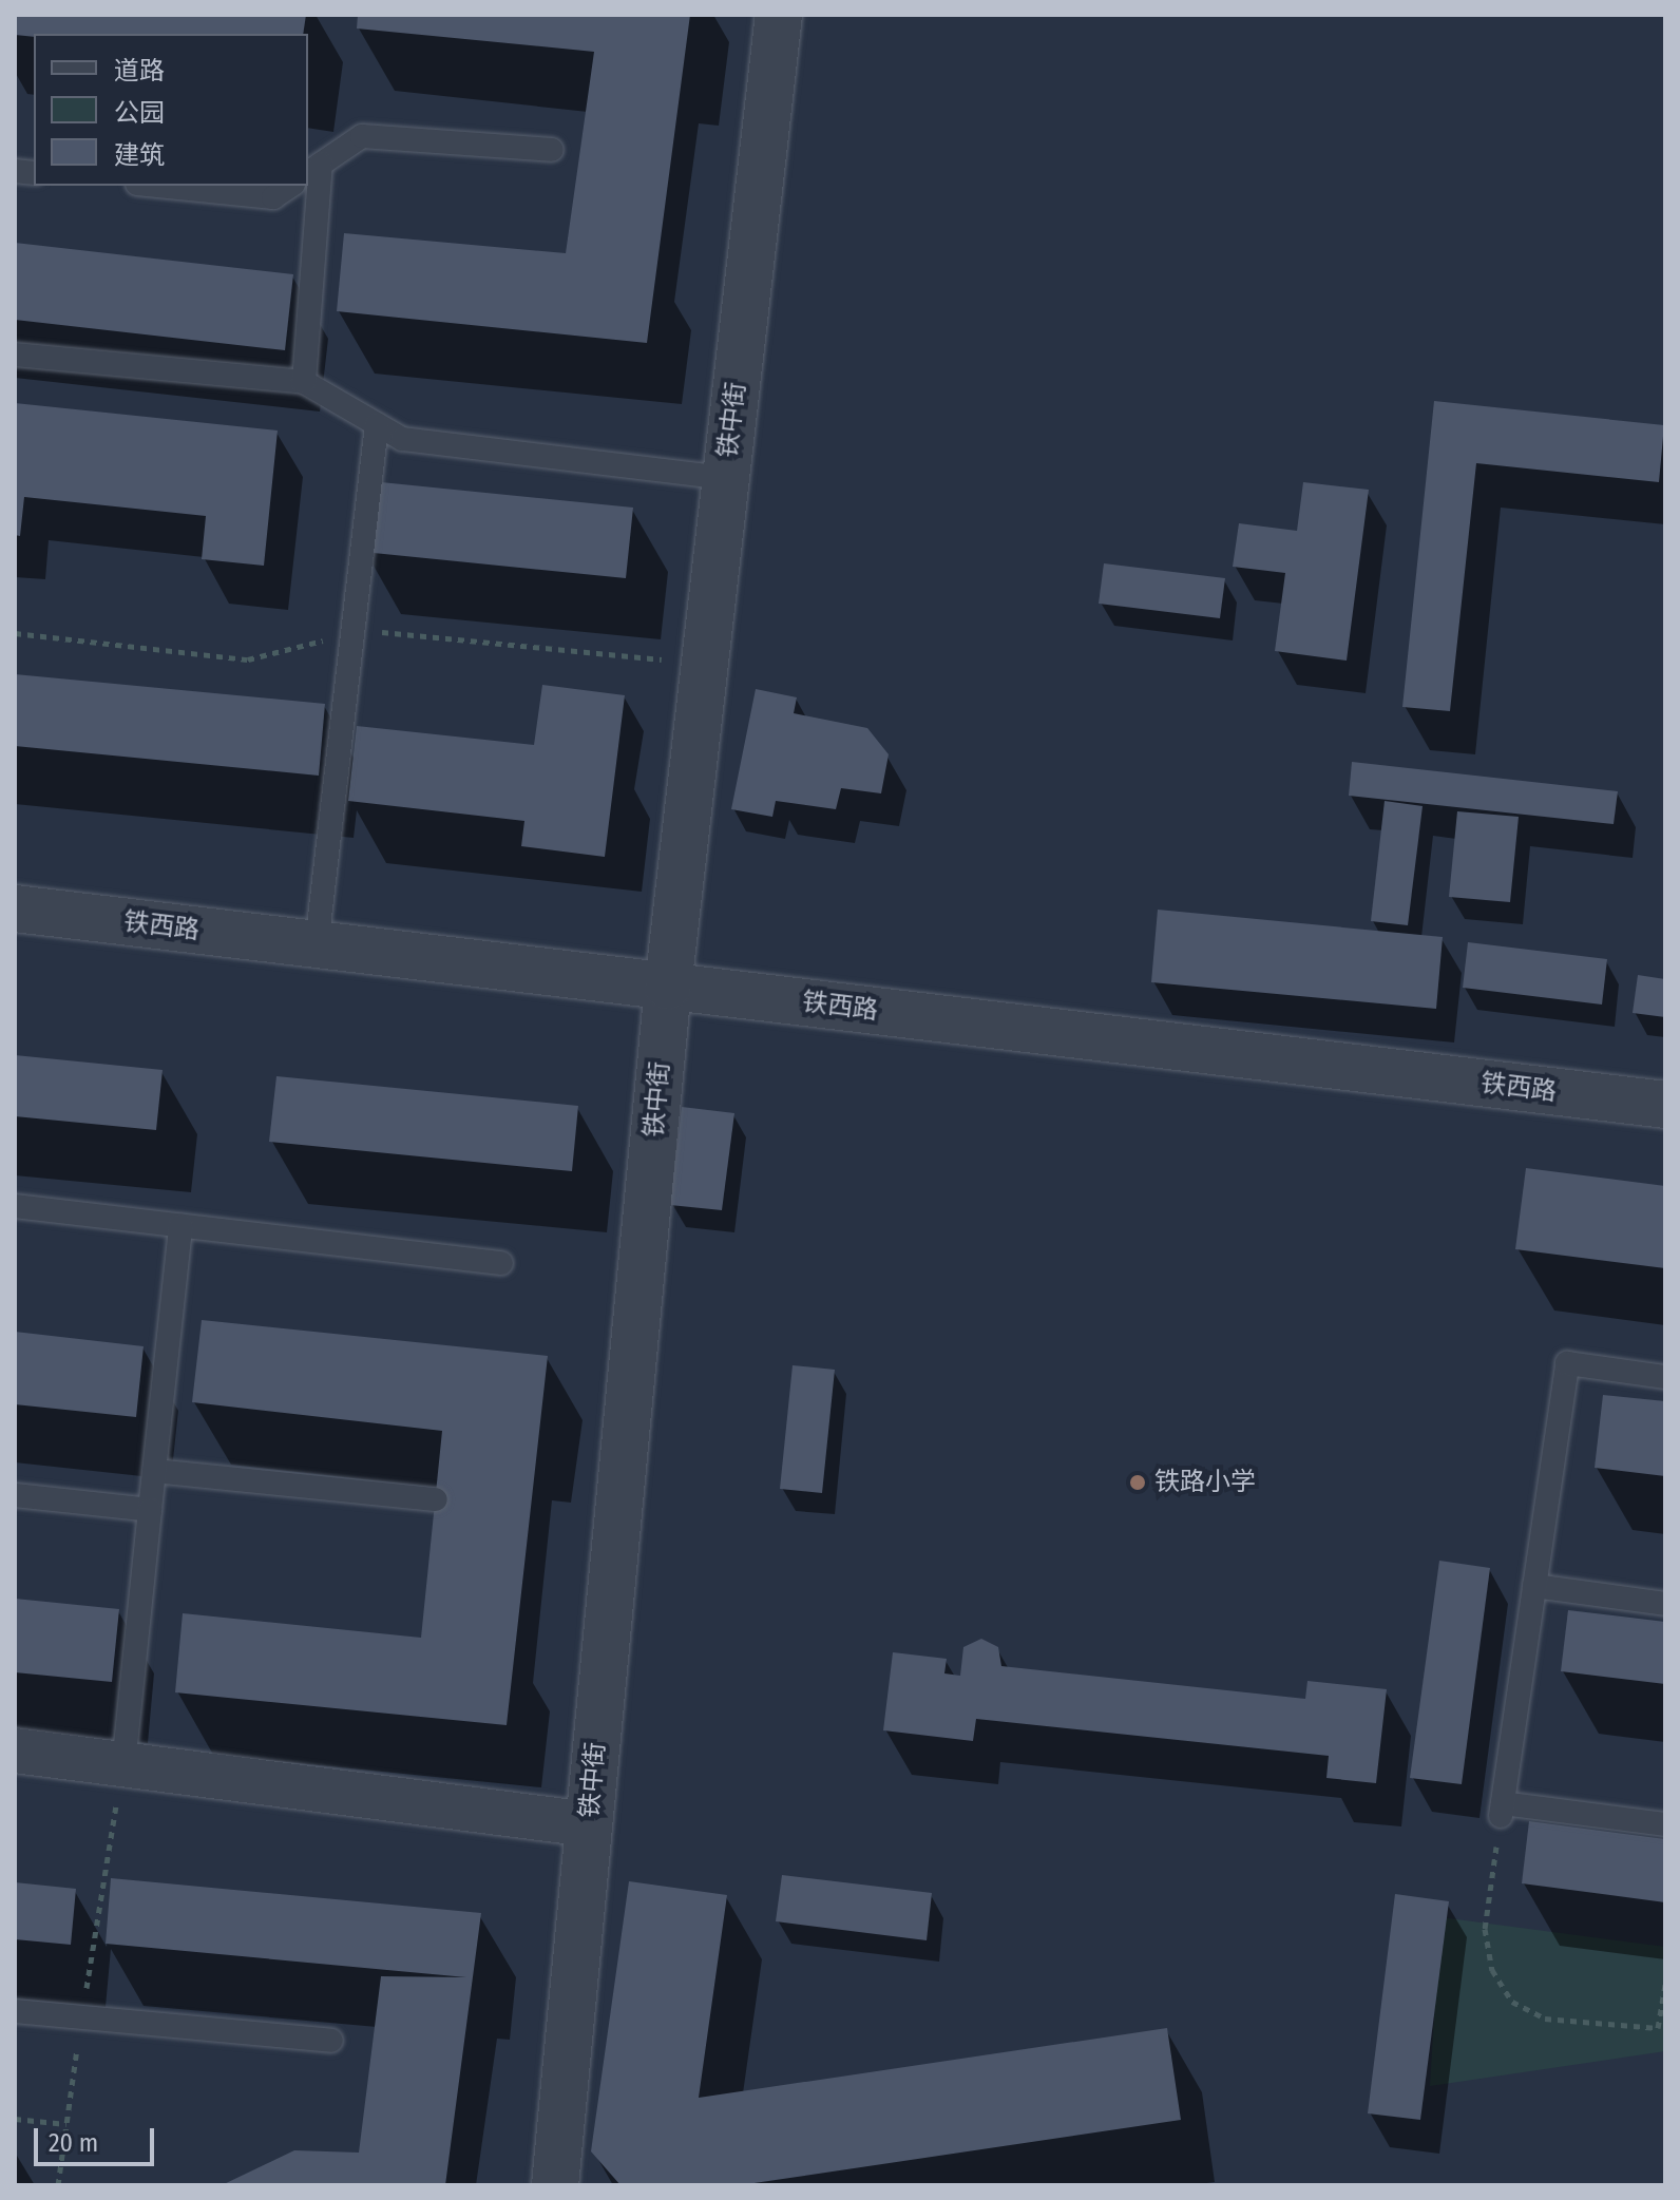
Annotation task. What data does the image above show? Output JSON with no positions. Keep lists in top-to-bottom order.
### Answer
{
  "streets": {
    "street": ["铁中街", "铁西路"]
  },
  "crossings": [
    ["铁中街", "铁西路"]
  ],
  "places": ["铁路小学"],
  "legend": ["道路", "公园", "建筑"],
  "scale_bar": "20 m"
}
